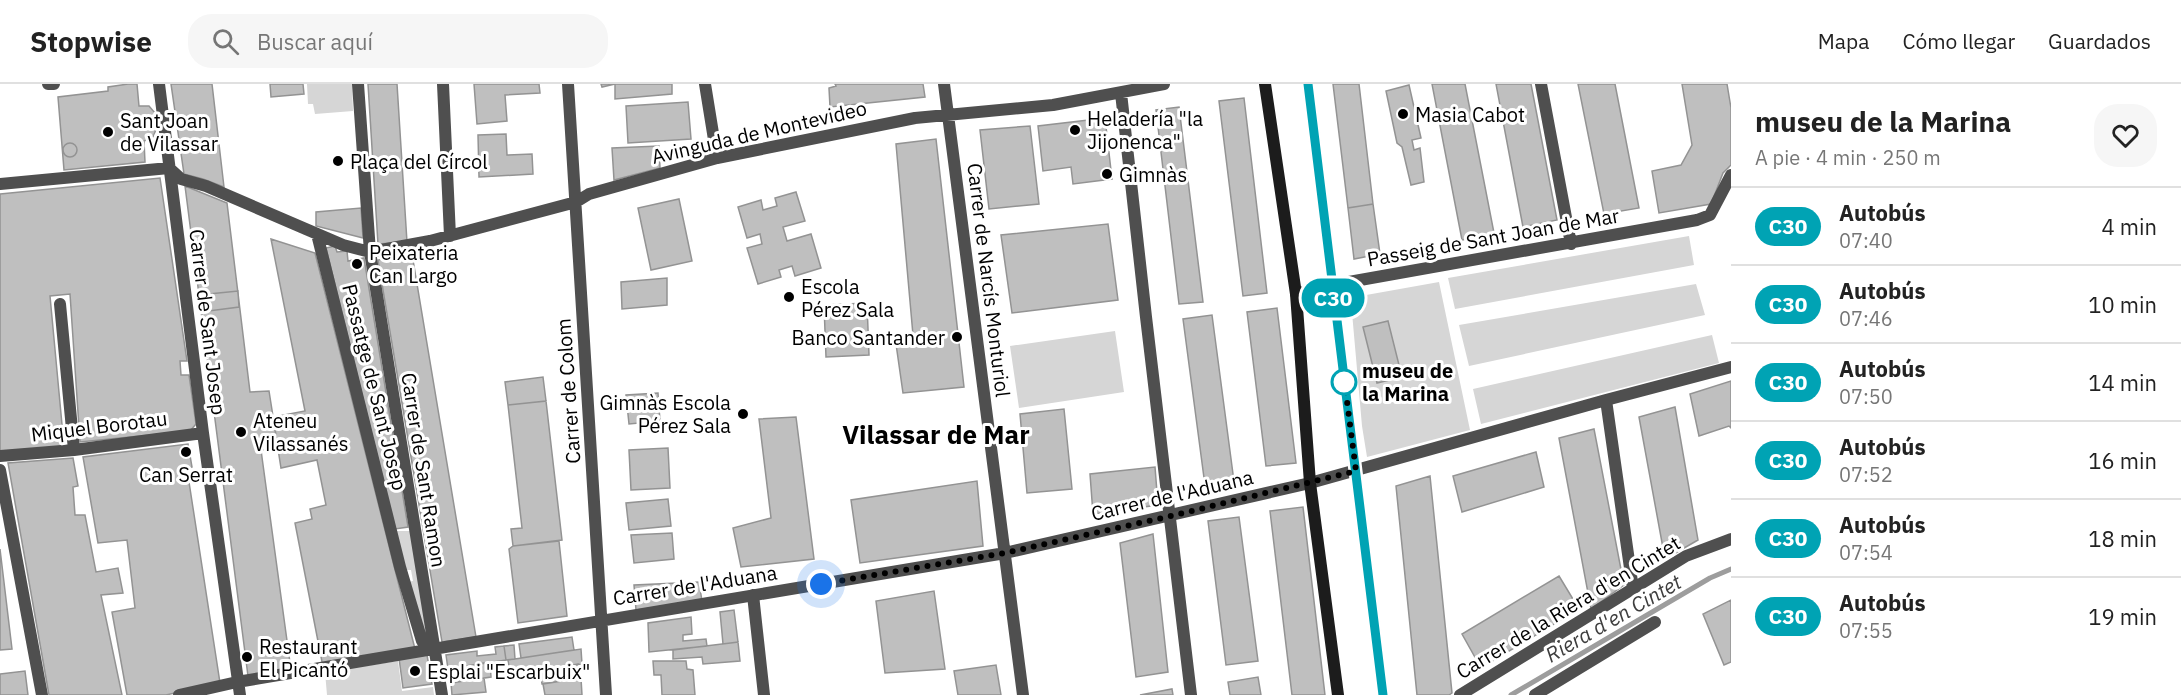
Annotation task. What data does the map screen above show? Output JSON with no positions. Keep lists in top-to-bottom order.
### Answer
{
  "streets": {
    "street": [
      "Avinguda de Montevideo",
      "Passeig de Sant Joan de Mar",
      "Carrer de Narcís Monturiol",
      "Carrer de Sant Josep",
      "Passatge de Sant Josep",
      "Carrer de Colom",
      "Miquel Borotau",
      "Carrer de Sant Ramon",
      "Carrer de l'Aduana",
      "Carrer de la Riera d'en Cintet"
    ]
  },
  "crossings": [
    ["Avinguda de Montevideo", "Carrer de Narcís Monturiol"],
    ["Avinguda de Montevideo", "Carrer de Colom"],
    ["Avinguda de Montevideo", "Carrer de Sant Ramon"],
    ["Carrer de Narcís Monturiol", "Carrer de l'Aduana"],
    ["Carrer de Sant Josep", "Miquel Borotau"],
    ["Carrer de Sant Josep", "Carrer de l'Aduana"],
    ["Passatge de Sant Josep", "Carrer de Sant Ramon"],
    ["Passatge de Sant Josep", "Carrer de l'Aduana"],
    ["Carrer de Colom", "Carrer de l'Aduana"],
    ["Carrer de Sant Ramon", "Carrer de l'Aduana"]
  ],
  "districts": ["Vilassar de Mar"],
  "water": ["Riera d'en Cintet"],
  "places": [
    "Masia Cabot",
    "Heladería \"la Jijonenca\"",
    "Sant Joan de Vilassar",
    "Plaça del Círcol",
    "Gimnàs",
    "Peixateria Can Largo",
    "Escola Pérez Sala",
    "Banco Santander",
    "museu de la Marina",
    "Gimnàs Escola Pérez Sala",
    "Ateneu Vilassanés",
    "Can Serrat",
    "Restaurant El Picantó",
    "Esplai \"Escarbuix\""
  ],
  "lines": ["bus line C30"],
  "page": {
    "header": "Stopwise",
    "search": "Buscar aquí",
    "nav": ["Mapa", "Cómo llegar", "Guardados"],
    "on_map": "C30",
    "heading": ["museu de la Marina", "A pie · 4 min · 250 m"],
    "list": [
      {
        "mark": "C30",
        "name": "Autobús",
        "note": "07:40",
        "value": "4 min"
      },
      {
        "mark": "C30",
        "name": "Autobús",
        "note": "07:46",
        "value": "10 min"
      },
      {
        "mark": "C30",
        "name": "Autobús",
        "note": "07:50",
        "value": "14 min"
      },
      {
        "mark": "C30",
        "name": "Autobús",
        "note": "07:52",
        "value": "16 min"
      },
      {
        "mark": "C30",
        "name": "Autobús",
        "note": "07:54",
        "value": "18 min"
      },
      {
        "mark": "C30",
        "name": "Autobús",
        "note": "07:55",
        "value": "19 min"
      }
    ]
  }
}
